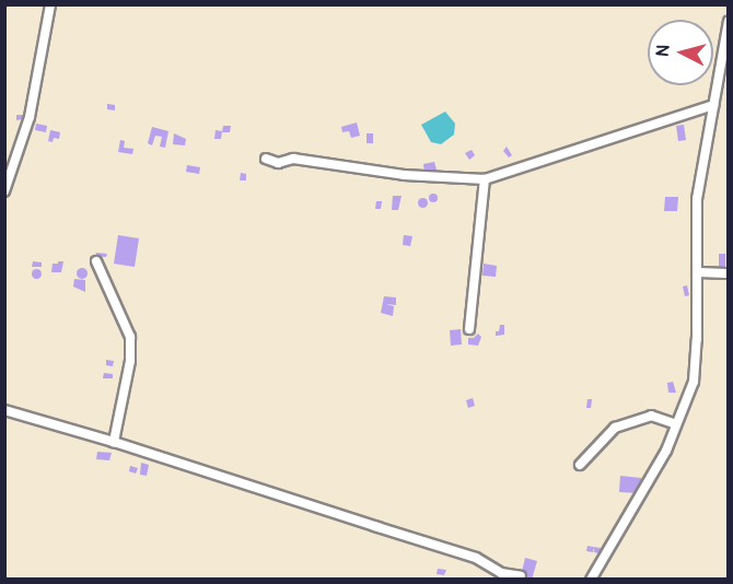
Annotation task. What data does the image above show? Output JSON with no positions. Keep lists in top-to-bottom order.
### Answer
{
  "north": "left"
}
